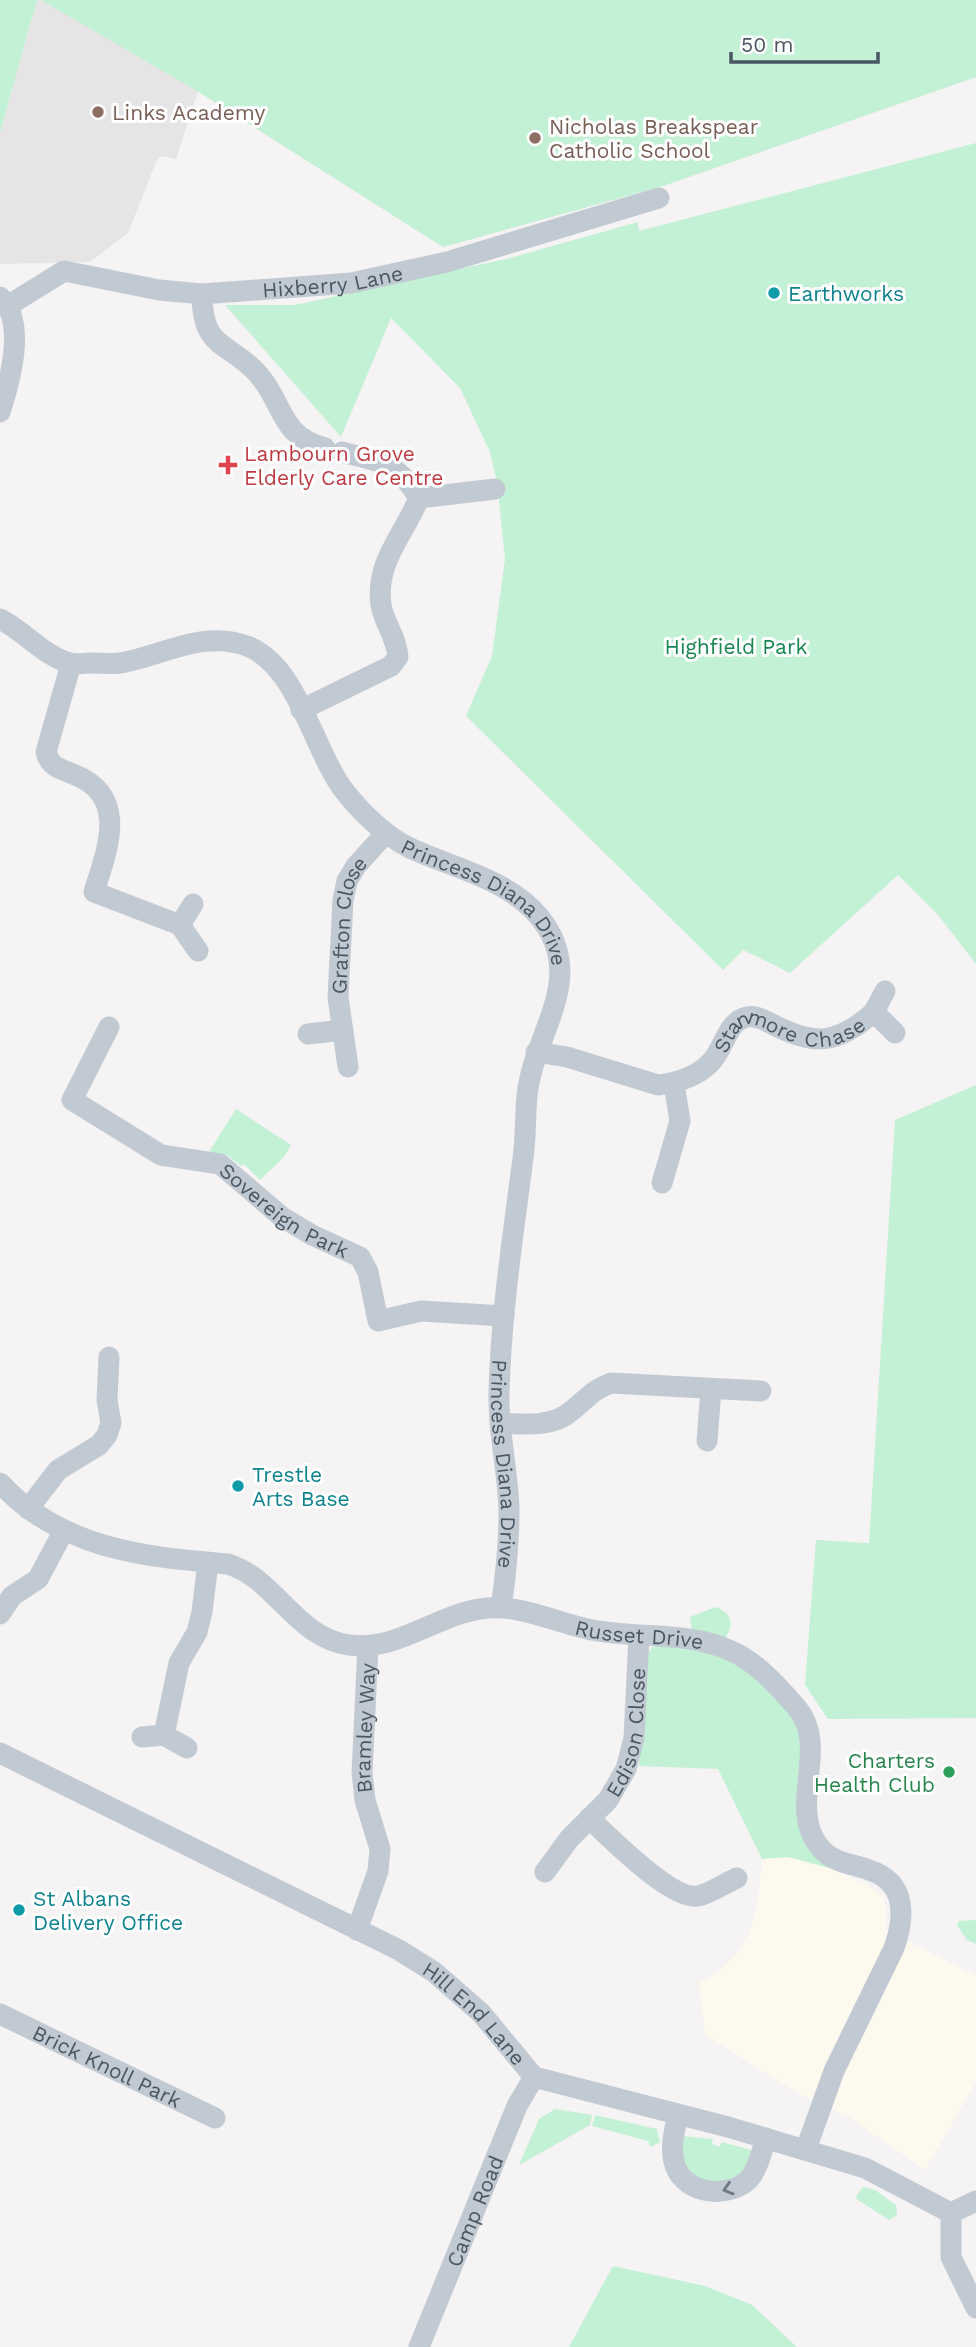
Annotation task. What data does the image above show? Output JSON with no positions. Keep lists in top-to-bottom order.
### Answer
{
  "streets": {
    "street": [
      "Hixberry Lane",
      "Princess Diana Drive",
      "Grafton Close",
      "Stanmore Chase",
      "Sovereign Park",
      "Russet Drive",
      "Bramley Way",
      "Edison Close",
      "Hill End Lane",
      "Brick Knoll Park",
      "Camp Road"
    ]
  },
  "crossings": [
    ["Princess Diana Drive", "Grafton Close"],
    ["Princess Diana Drive", "Sovereign Park"],
    ["Princess Diana Drive", "Russet Drive"],
    ["Russet Drive", "Bramley Way"],
    ["Russet Drive", "Edison Close"],
    ["Russet Drive", "Hill End Lane"],
    ["Bramley Way", "Hill End Lane"],
    ["Hill End Lane", "Camp Road"]
  ],
  "parks": ["Highfield Park"],
  "places": {
    "other": [
      "Links Academy",
      "Nicholas Breakspear Catholic School",
      "Earthworks",
      "Trestle Arts Base",
      "Charters Health Club",
      "St Albans Delivery Office"
    ],
    "health": ["Lambourn Grove Elderly Care Centre"]
  },
  "scale_bar": "50 m"
}
